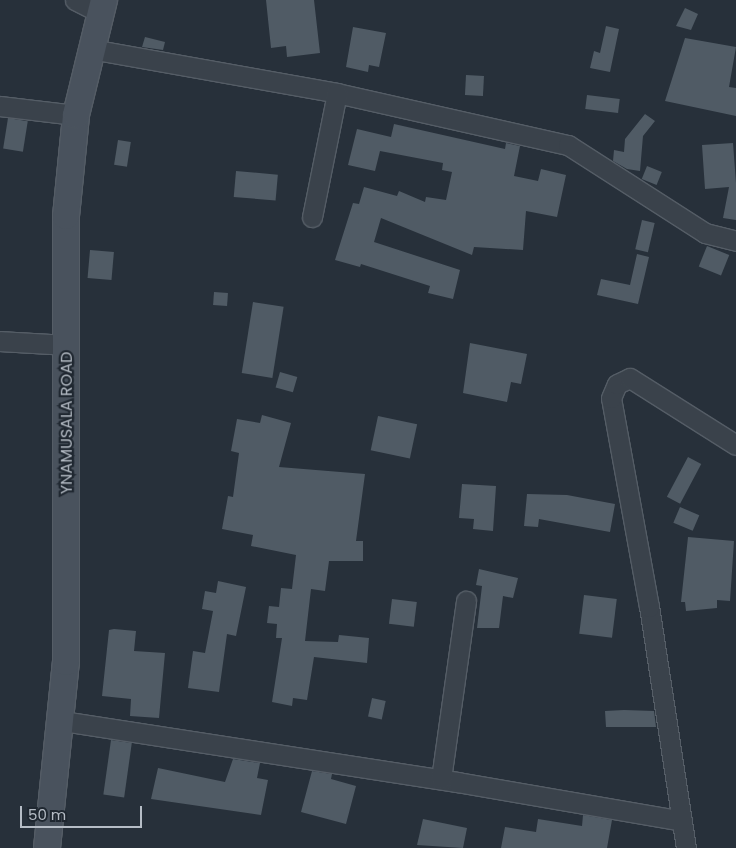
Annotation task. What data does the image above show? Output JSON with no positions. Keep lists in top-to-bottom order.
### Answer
{
  "streets": {
    "main road": ["YNAMUSALA ROAD"]
  },
  "scale_bar": "50 m"
}
